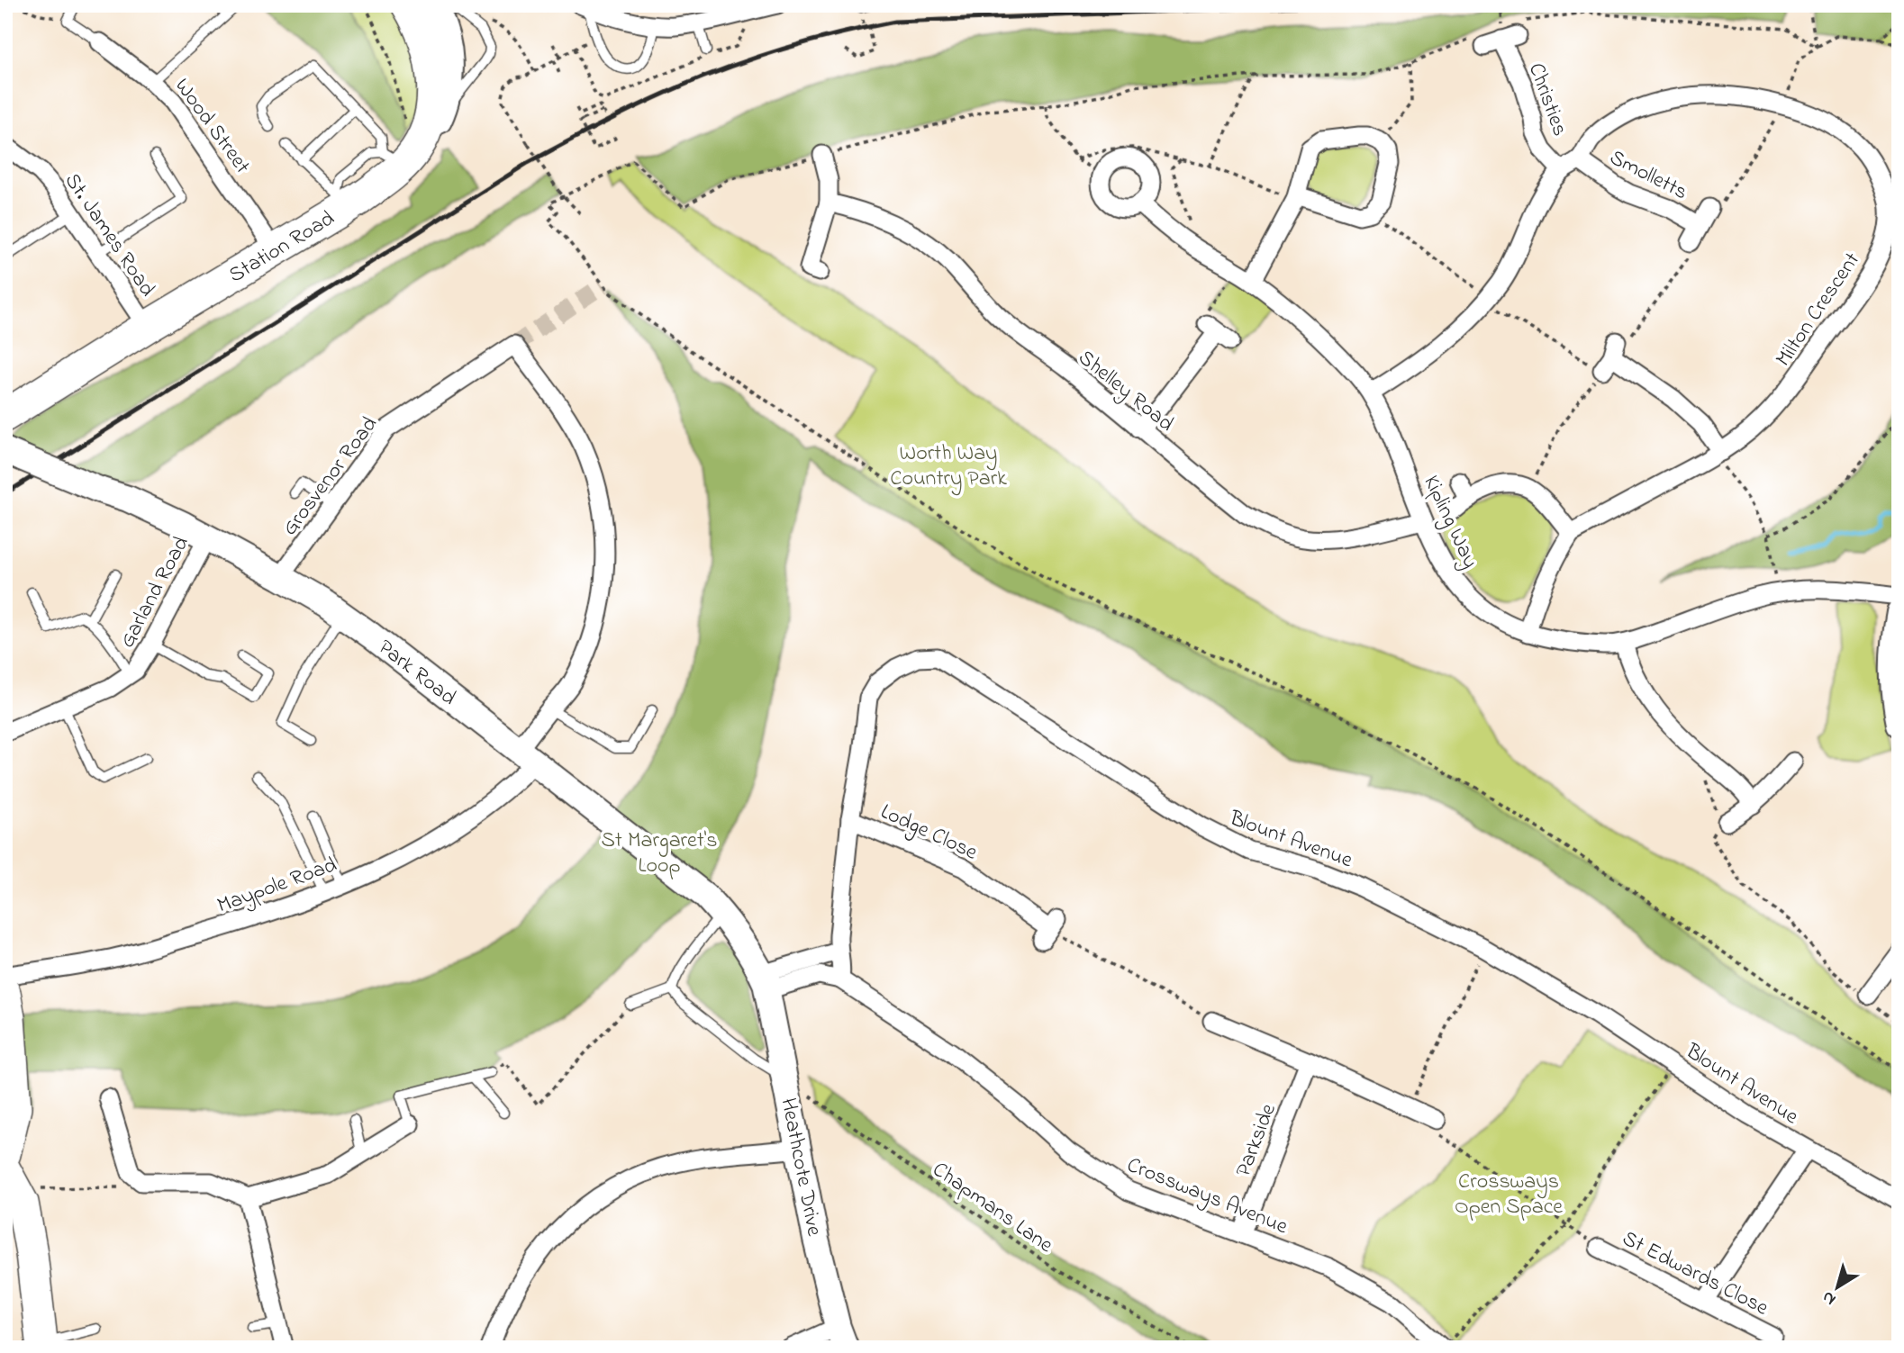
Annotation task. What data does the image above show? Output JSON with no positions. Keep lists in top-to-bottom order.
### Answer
{
  "streets": {
    "highway": ["Station Road"],
    "street": [
      "Christies",
      "Wood Street",
      "Smolletts",
      "St. James Road",
      "Milton Crescent",
      "Shelley Road",
      "Grosvenor Road",
      "Kipling Way",
      "Garland Road",
      "Park Road",
      "Lodge Close",
      "Blount Avenue",
      "Maypole Road",
      "Parkside",
      "Heathcote Drive",
      "Crossways Avenue",
      "St Edwards Close"
    ],
    "path": ["Chapmans Lane"]
  },
  "crossings": [
    ["Christies", "Milton Crescent"],
    ["Wood Street", "Station Road"],
    ["Smolletts", "Milton Crescent"],
    ["St. James Road", "Station Road"],
    ["Milton Crescent", "Kipling Way"],
    ["Shelley Road", "Kipling Way"],
    ["Grosvenor Road", "Park Road"],
    ["Grosvenor Road", "Maypole Road"],
    ["Garland Road", "Park Road"],
    ["Park Road", "Maypole Road"],
    ["Park Road", "Heathcote Drive"],
    ["Lodge Close", "Blount Avenue"],
    ["Blount Avenue", "Crossways Avenue"],
    ["Parkside", "Crossways Avenue"],
    ["Heathcote Drive", "Chapmans Lane"]
  ],
  "parks": ["Worth Way Country Park", "St Margaret's Loop", "Crossways Open Space"],
  "north": "bottom left"
}
